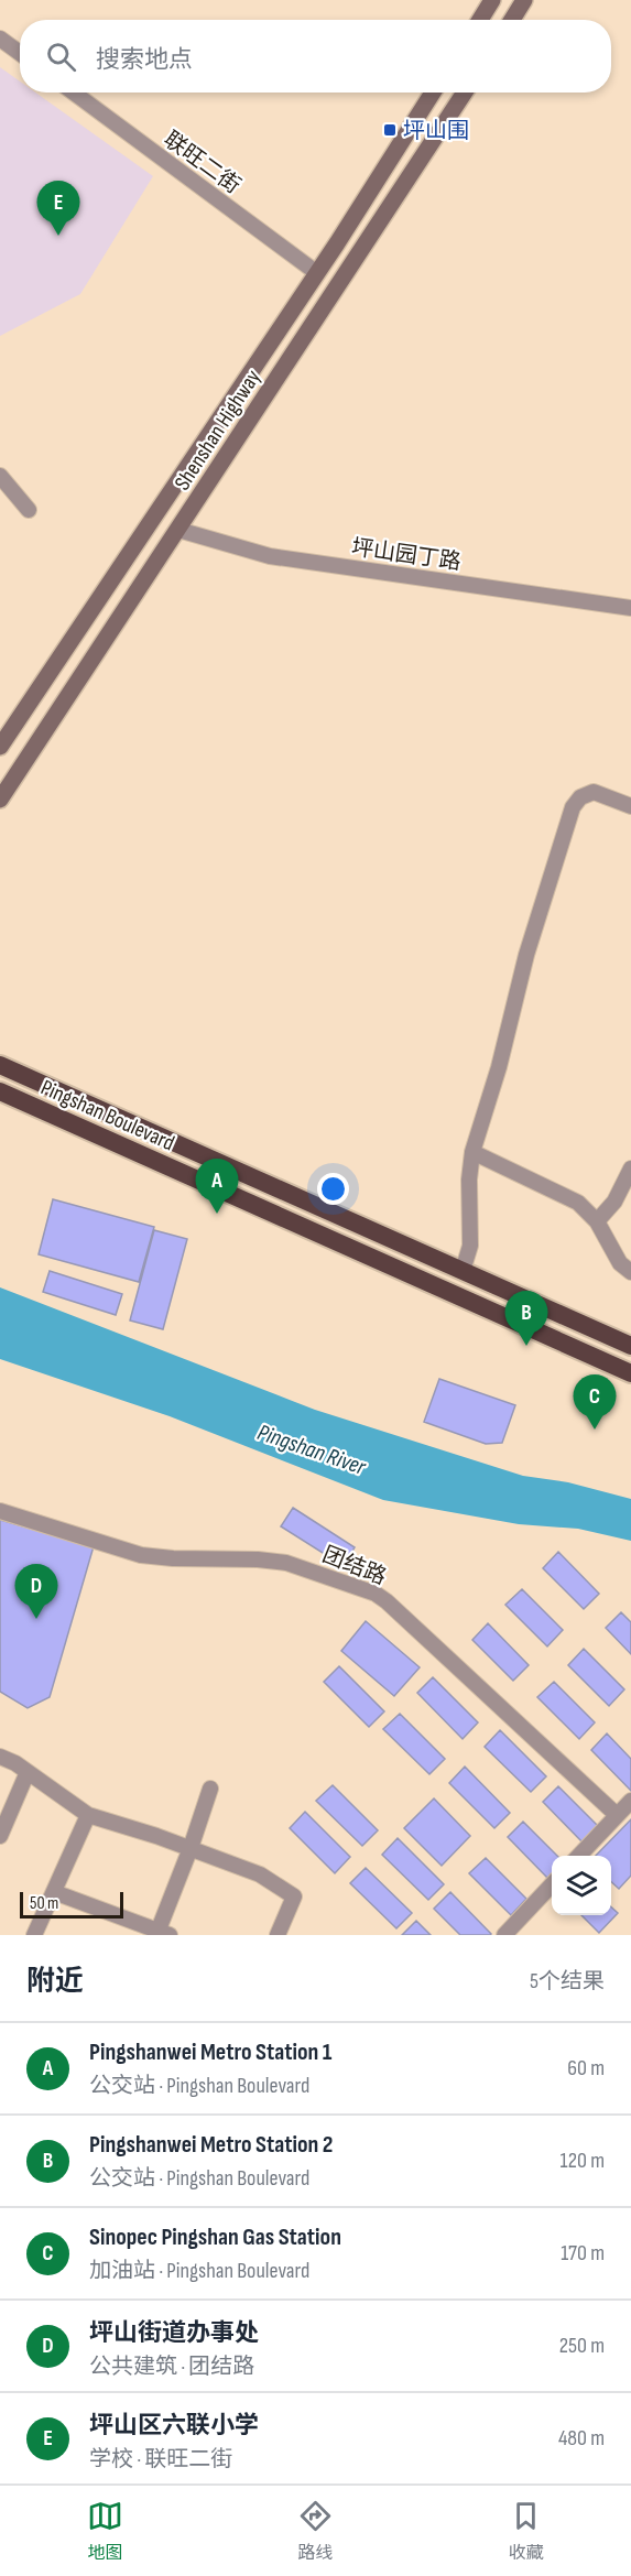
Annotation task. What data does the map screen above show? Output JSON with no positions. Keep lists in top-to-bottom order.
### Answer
{
  "streets": {
    "highway": ["Pingshan Boulevard"],
    "main road": ["Shenshan Highway"],
    "street": ["联旺二街", "坪山园丁路", "团结路"]
  },
  "crossings": [
    ["联旺二街", "Shenshan Highway"],
    ["Shenshan Highway", "坪山园丁路"]
  ],
  "water": ["Pingshan River"],
  "places": {
    "transit": ["坪山围"]
  },
  "scale_bar": "50 m",
  "page": {
    "search": "搜索地点",
    "pins": [
      "E",
      "A",
      "B",
      "C",
      "D"
    ],
    "scale": "50 m",
    "heading": ["附近", "5个结果"],
    "list": [
      {
        "mark": "A",
        "name": "Pingshanwei Metro Station 1",
        "note": "公交站 · Pingshan Boulevard",
        "value": "60 m"
      },
      {
        "mark": "B",
        "name": "Pingshanwei Metro Station 2",
        "note": "公交站 · Pingshan Boulevard",
        "value": "120 m"
      },
      {
        "mark": "C",
        "name": "Sinopec Pingshan Gas Station",
        "note": "加油站 · Pingshan Boulevard",
        "value": "170 m"
      },
      {
        "mark": "D",
        "name": "坪山街道办事处",
        "note": "公共建筑 · 团结路",
        "value": "250 m"
      },
      {
        "mark": "E",
        "name": "坪山区六联小学",
        "note": "学校 · 联旺二街",
        "value": "480 m"
      }
    ],
    "nav": ["地图", "路线", "收藏"]
  }
}
